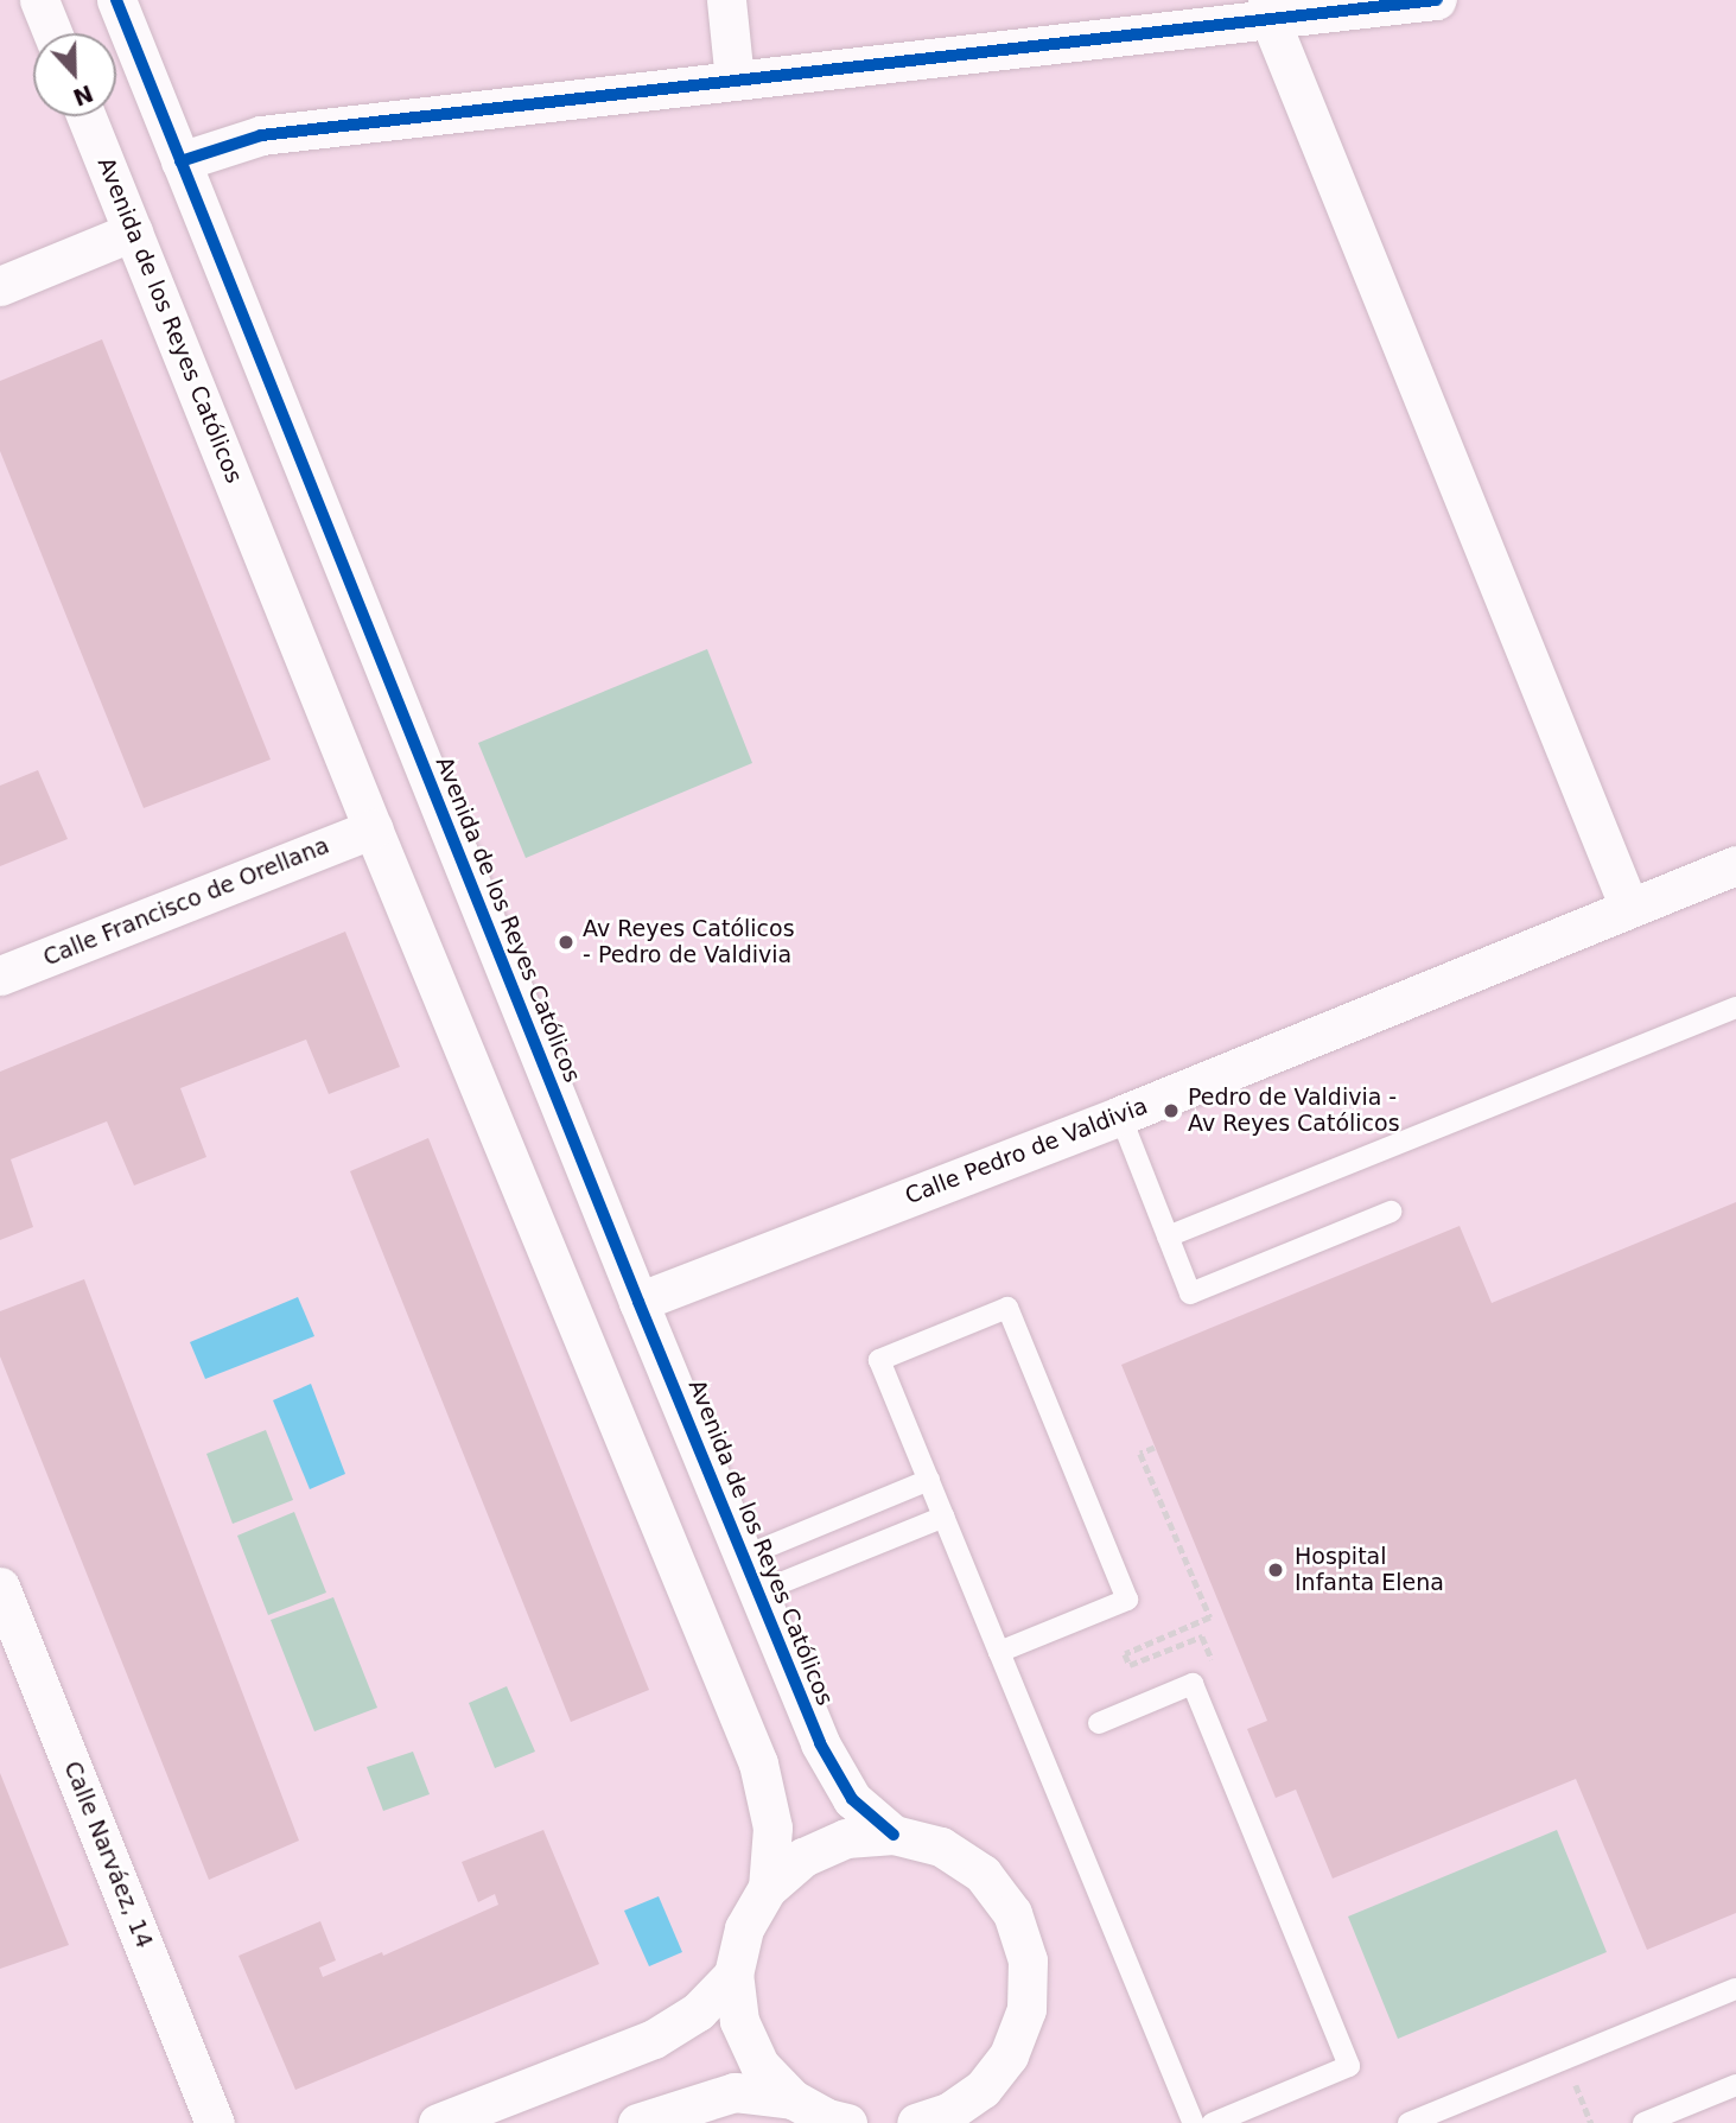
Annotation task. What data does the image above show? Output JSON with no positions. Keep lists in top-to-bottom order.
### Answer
{
  "streets": {
    "street": [
      "Avenida de los Reyes Católicos",
      "Calle Francisco de Orellana",
      "Calle Pedro de Valdivia",
      "Calle Narváez, 14"
    ]
  },
  "crossings": [
    ["Avenida de los Reyes Católicos", "Calle Francisco de Orellana"],
    ["Avenida de los Reyes Católicos", "Calle Pedro de Valdivia"]
  ],
  "places": ["Av Reyes Católicos - Pedro de Valdivia", "Pedro de Valdivia - Av Reyes Católicos", "Hospital Infanta Elena"],
  "north": "bottom"
}
